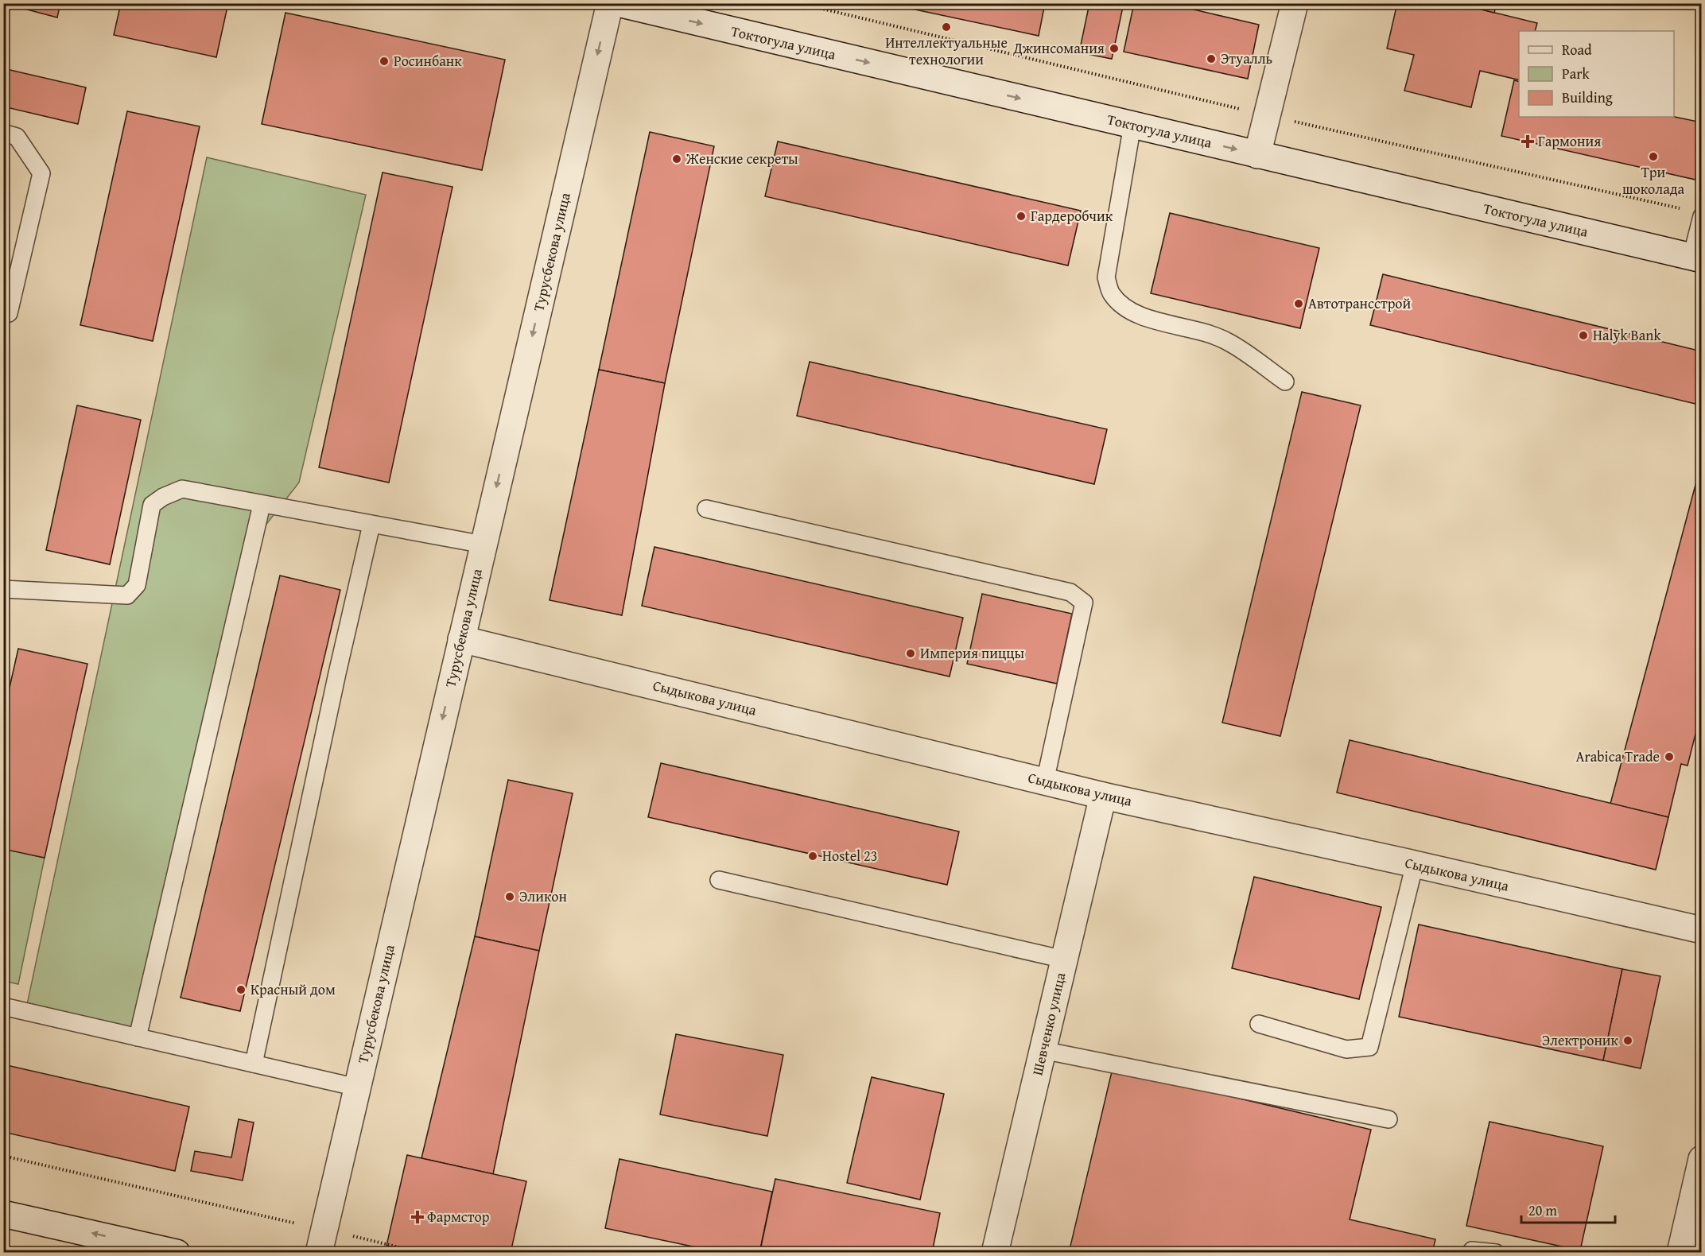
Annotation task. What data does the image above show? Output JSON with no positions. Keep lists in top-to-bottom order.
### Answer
{
  "streets": {
    "street": [
      "Токтогула улица",
      "Турусбекова улица",
      "Сыдыкова улица",
      "Шевченко улица"
    ]
  },
  "crossings": [
    ["Турусбекова улица", "Сыдыкова улица"],
    ["Сыдыкова улица", "Шевченко улица"]
  ],
  "one_way": ["Токтогула улица", "Турусбекова улица"],
  "places": {
    "other": [
      "Интеллектуальные технологии",
      "Джинсомания",
      "Этуалль",
      "Росинбанк",
      "Три шоколада",
      "Женские секреты",
      "Гардеробчик",
      "Автотрансстрой",
      "Halyk Bank",
      "Империя пиццы",
      "Arabica Trade",
      "Hostel 23",
      "Эликон",
      "Красный дом",
      "Электроник"
    ],
    "health": ["Гармония", "Фармстор"]
  },
  "legend": ["Road", "Park", "Building"],
  "scale_bar": "20 m"
}
